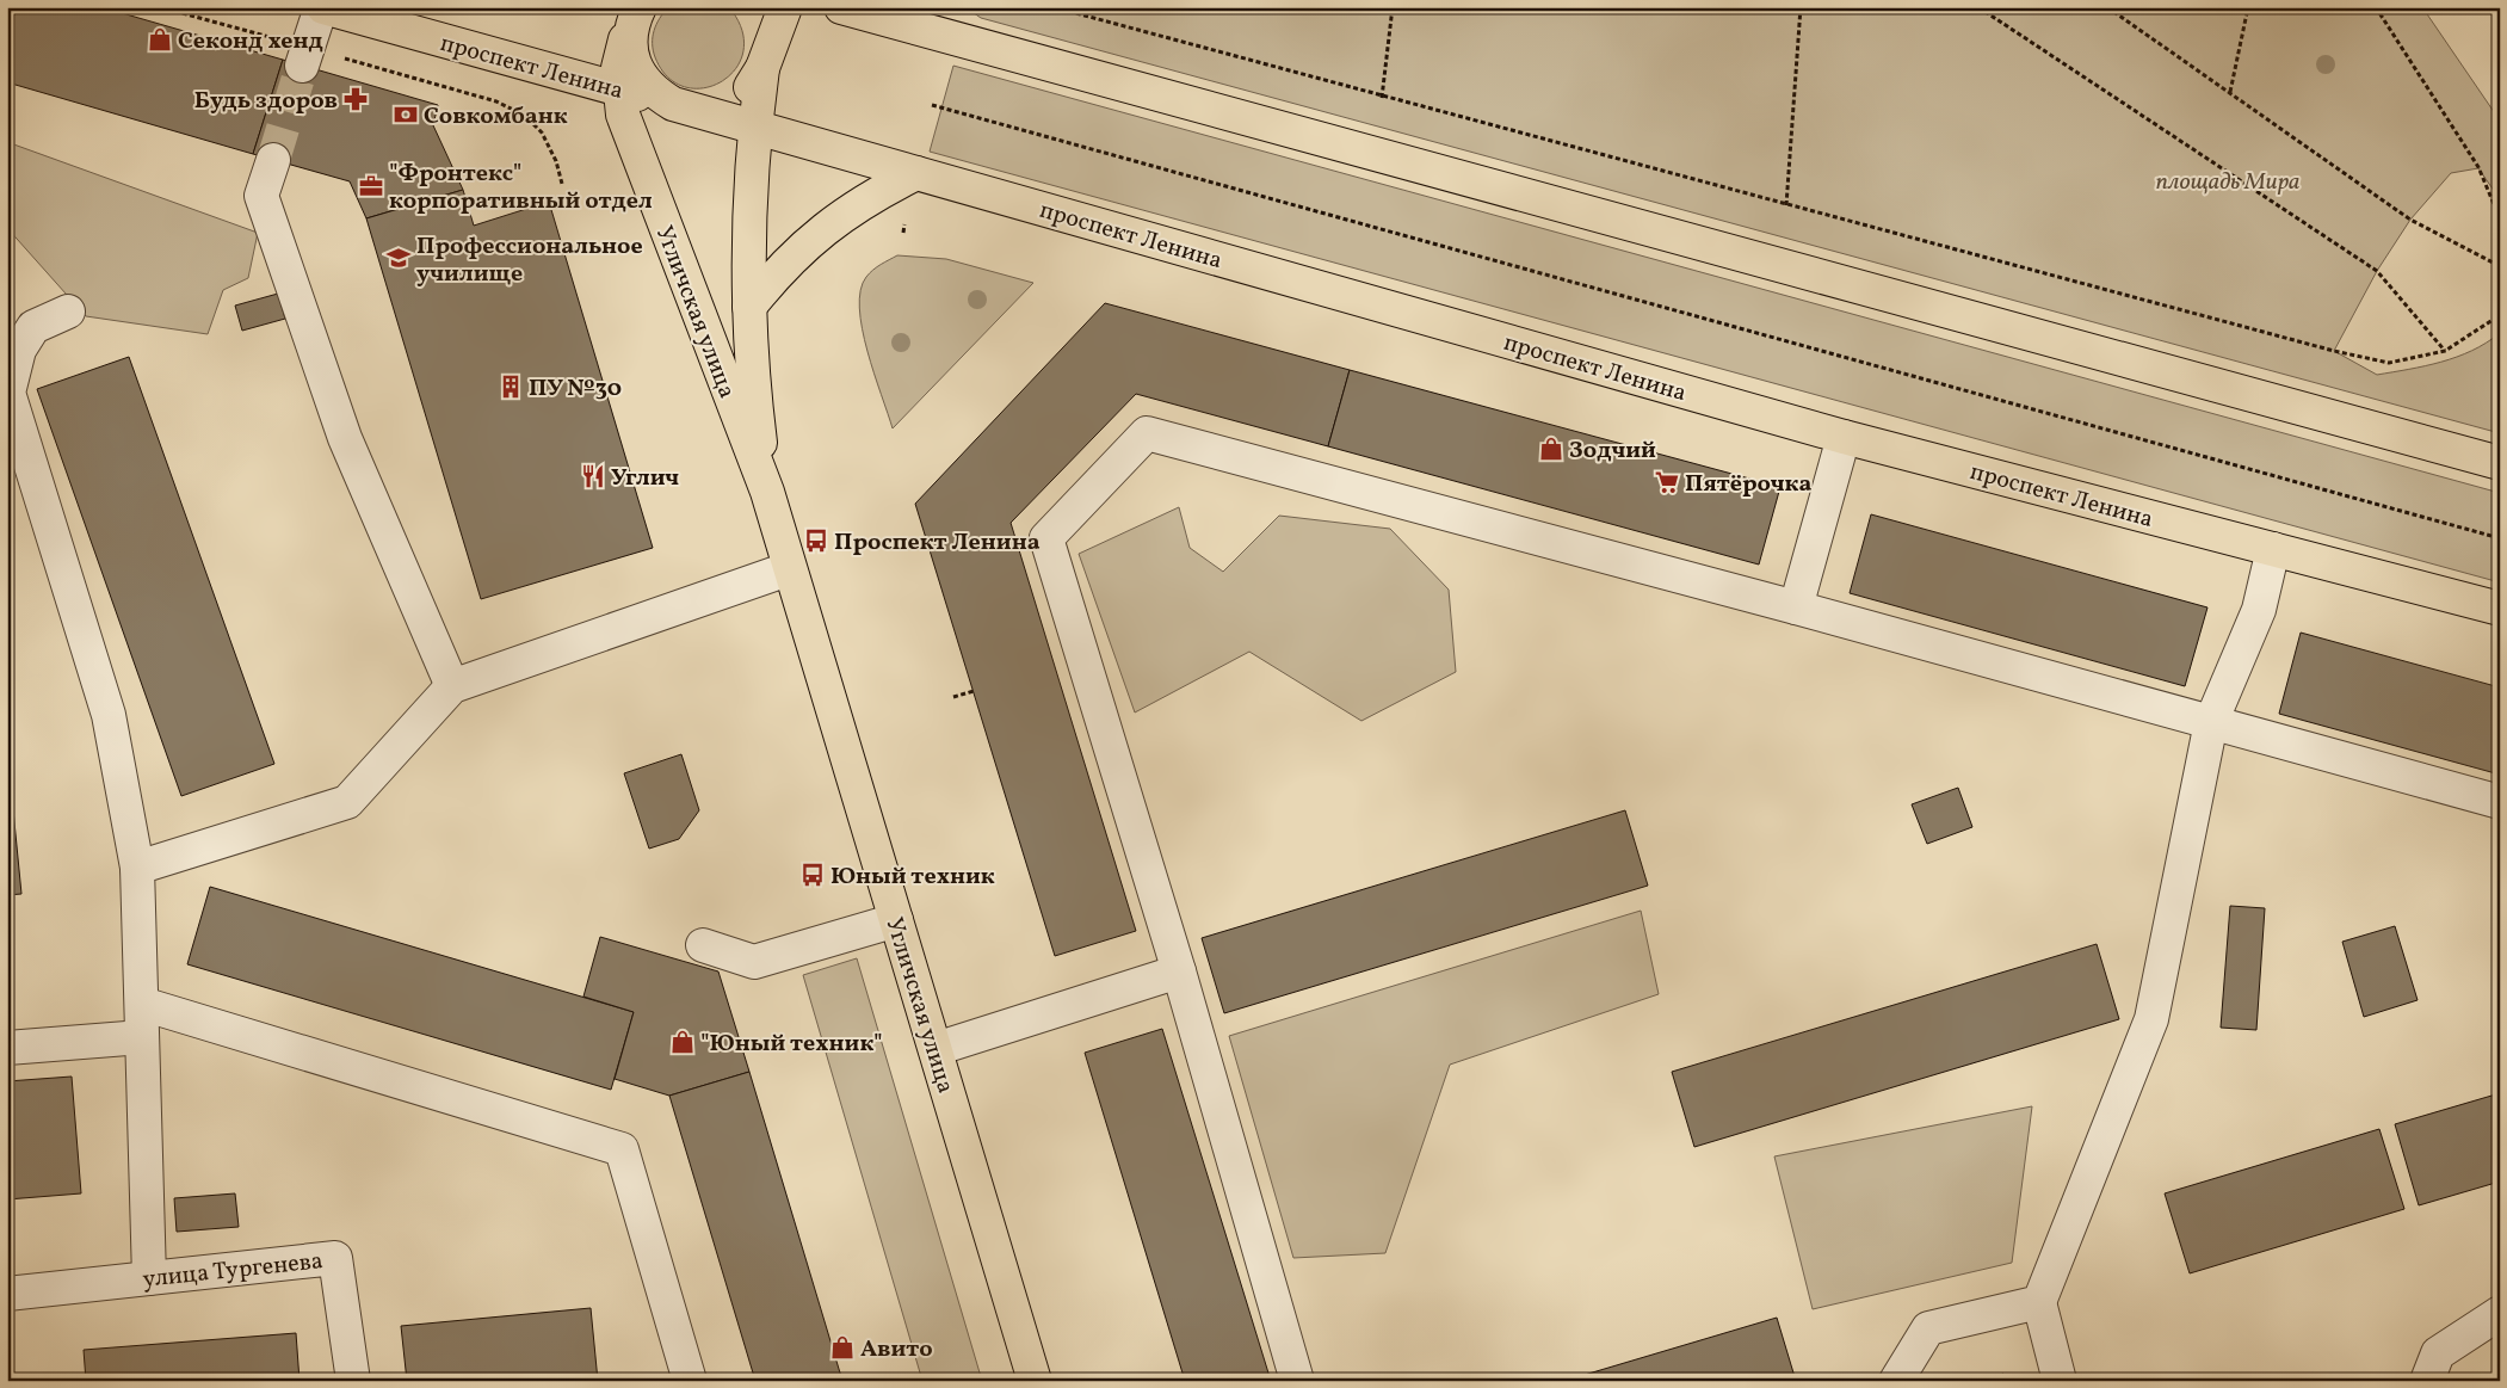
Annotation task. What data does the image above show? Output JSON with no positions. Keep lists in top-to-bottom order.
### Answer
{
  "streets": {
    "main road": ["проспект Ленина", "Угличская улица"],
    "street": ["улица Тургенева"]
  },
  "crossings": [
    ["проспект Ленина", "Угличская улица"]
  ],
  "parks": ["площадь Мира"],
  "places": {
    "shop": [
      "Секонд хенд",
      "Зодчий",
      "\"Юный техник\"",
      "Авито"
    ],
    "pharmacy": ["Будь здоров"],
    "bank": ["Совкомбанк"],
    "office": ["\"Фронтекс\" корпоративный отдел"],
    "school or university": ["Профессиональное училище"],
    "building": ["ПУ №30"],
    "restaurant": ["Углич"],
    "supermarket": ["Пятёрочка"],
    "bus stop": ["Проспект Ленина", "Юный техник"]
  }
}
